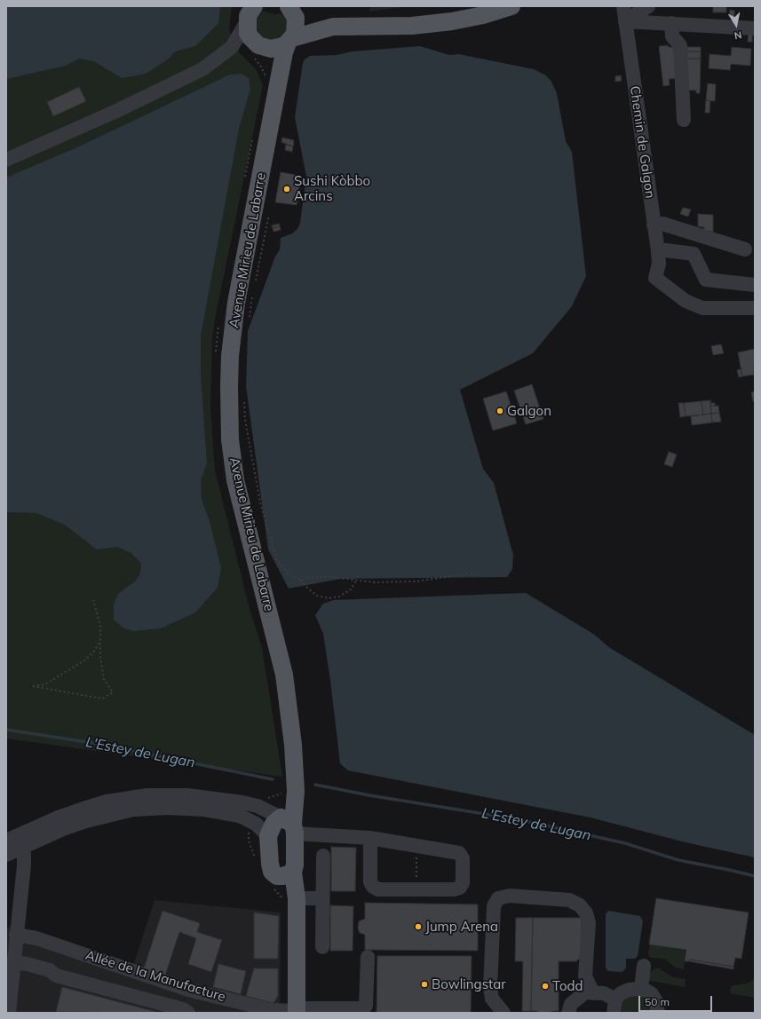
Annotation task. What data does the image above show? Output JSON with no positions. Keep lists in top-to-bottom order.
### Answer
{
  "streets": {
    "main road": ["Avenue Mirieu de Labarre"],
    "street": ["Chemin de Galgon", "Allée de la Manufacture"]
  },
  "water": ["L'Estey de Lugan"],
  "places": [
    "Sushi Kòbbo Arcins",
    "Galgon",
    "Jump Arena",
    "Bowlingstar",
    "Todd"
  ],
  "scale_bar": "50 m",
  "north": "bottom"
}
